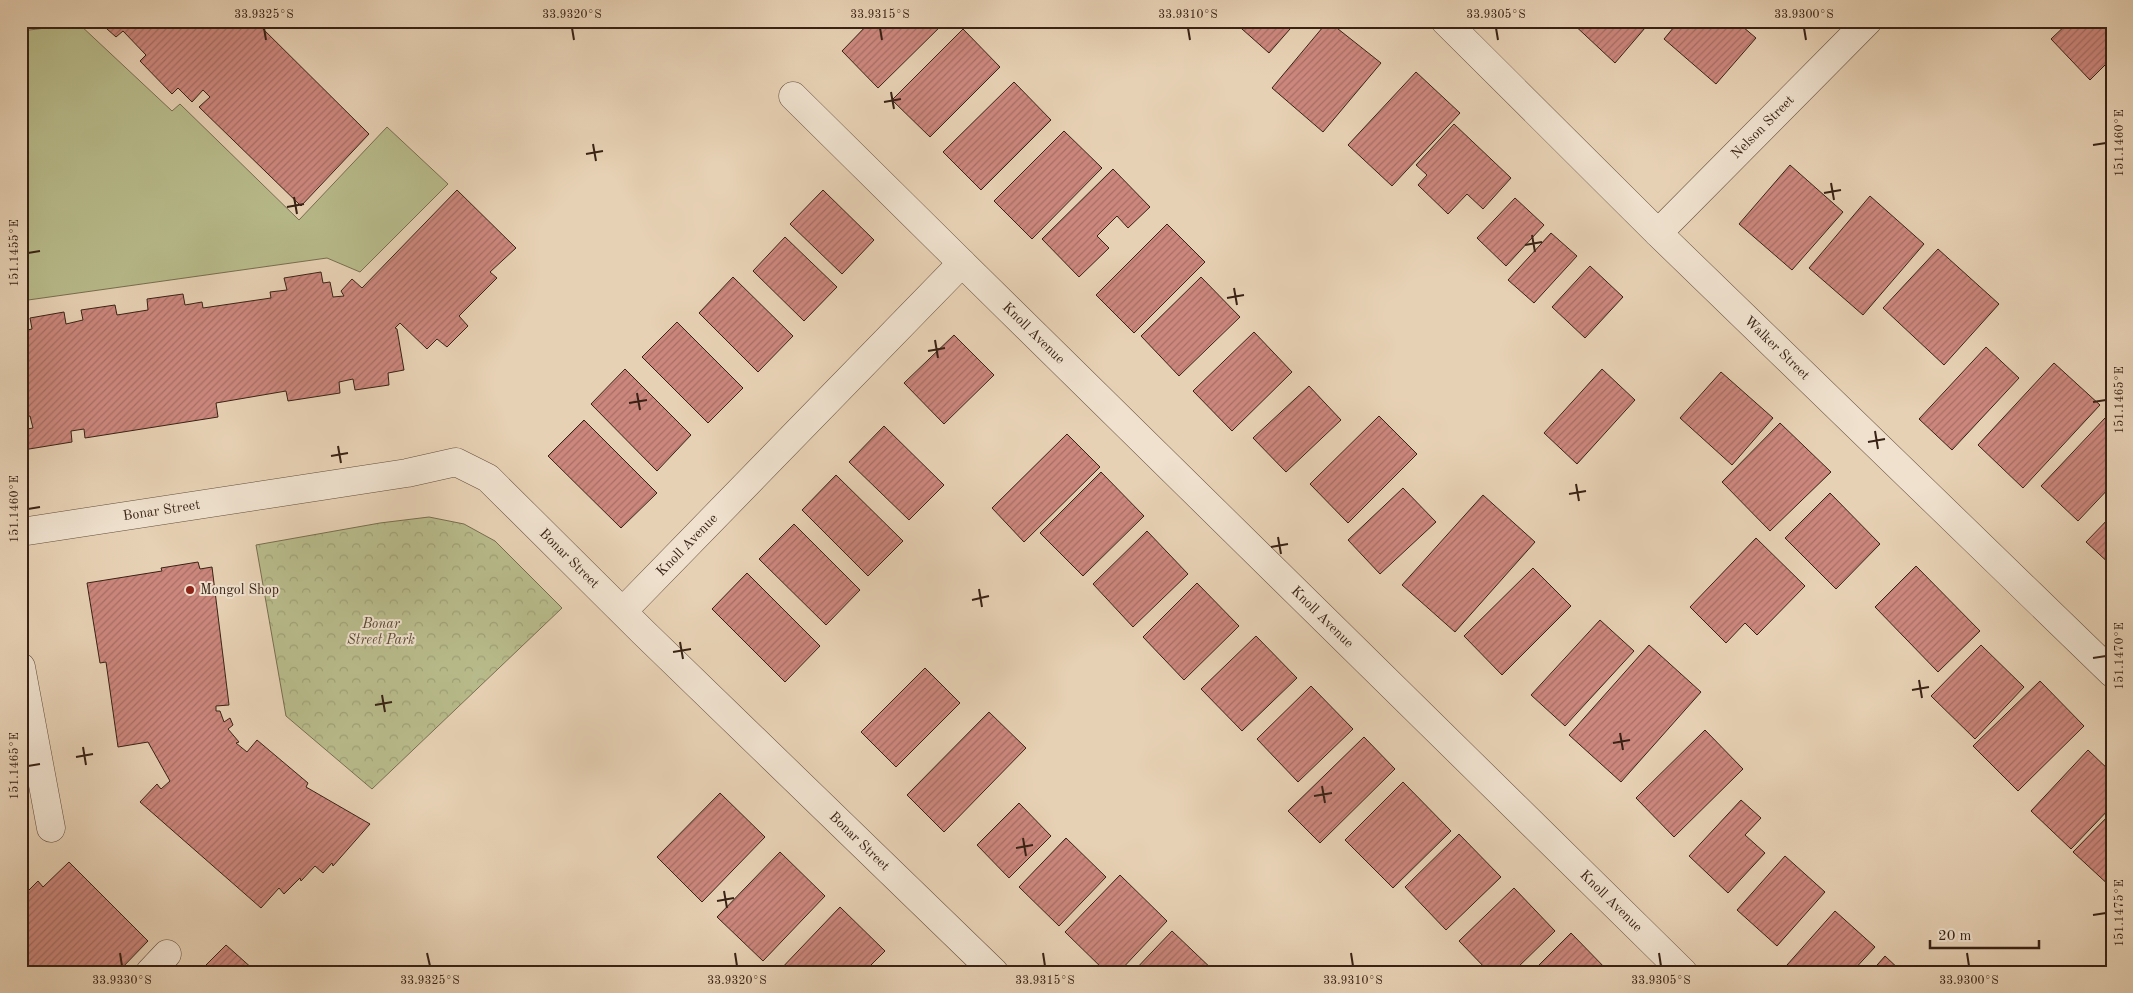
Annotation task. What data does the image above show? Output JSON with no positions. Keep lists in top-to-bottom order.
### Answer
{
  "streets": {
    "street": [
      "Nelson Street",
      "Knoll Avenue",
      "Walker Street",
      "Bonar Street"
    ]
  },
  "crossings": [
    ["Nelson Street", "Walker Street"],
    ["Knoll Avenue", "Bonar Street"]
  ],
  "parks": ["Bonar Street Park"],
  "places": ["Mongol Shop"],
  "scale_bar": "20 m",
  "coordinates": [
    "33.9325°S",
    "33.9320°S",
    "33.9315°S",
    "33.9310°S",
    "33.9305°S",
    "33.9300°S",
    "151.1460°E",
    "151.1455°E",
    "151.1465°E",
    "151.1470°E",
    "151.1475°E",
    "33.9330°S"
  ]
}
